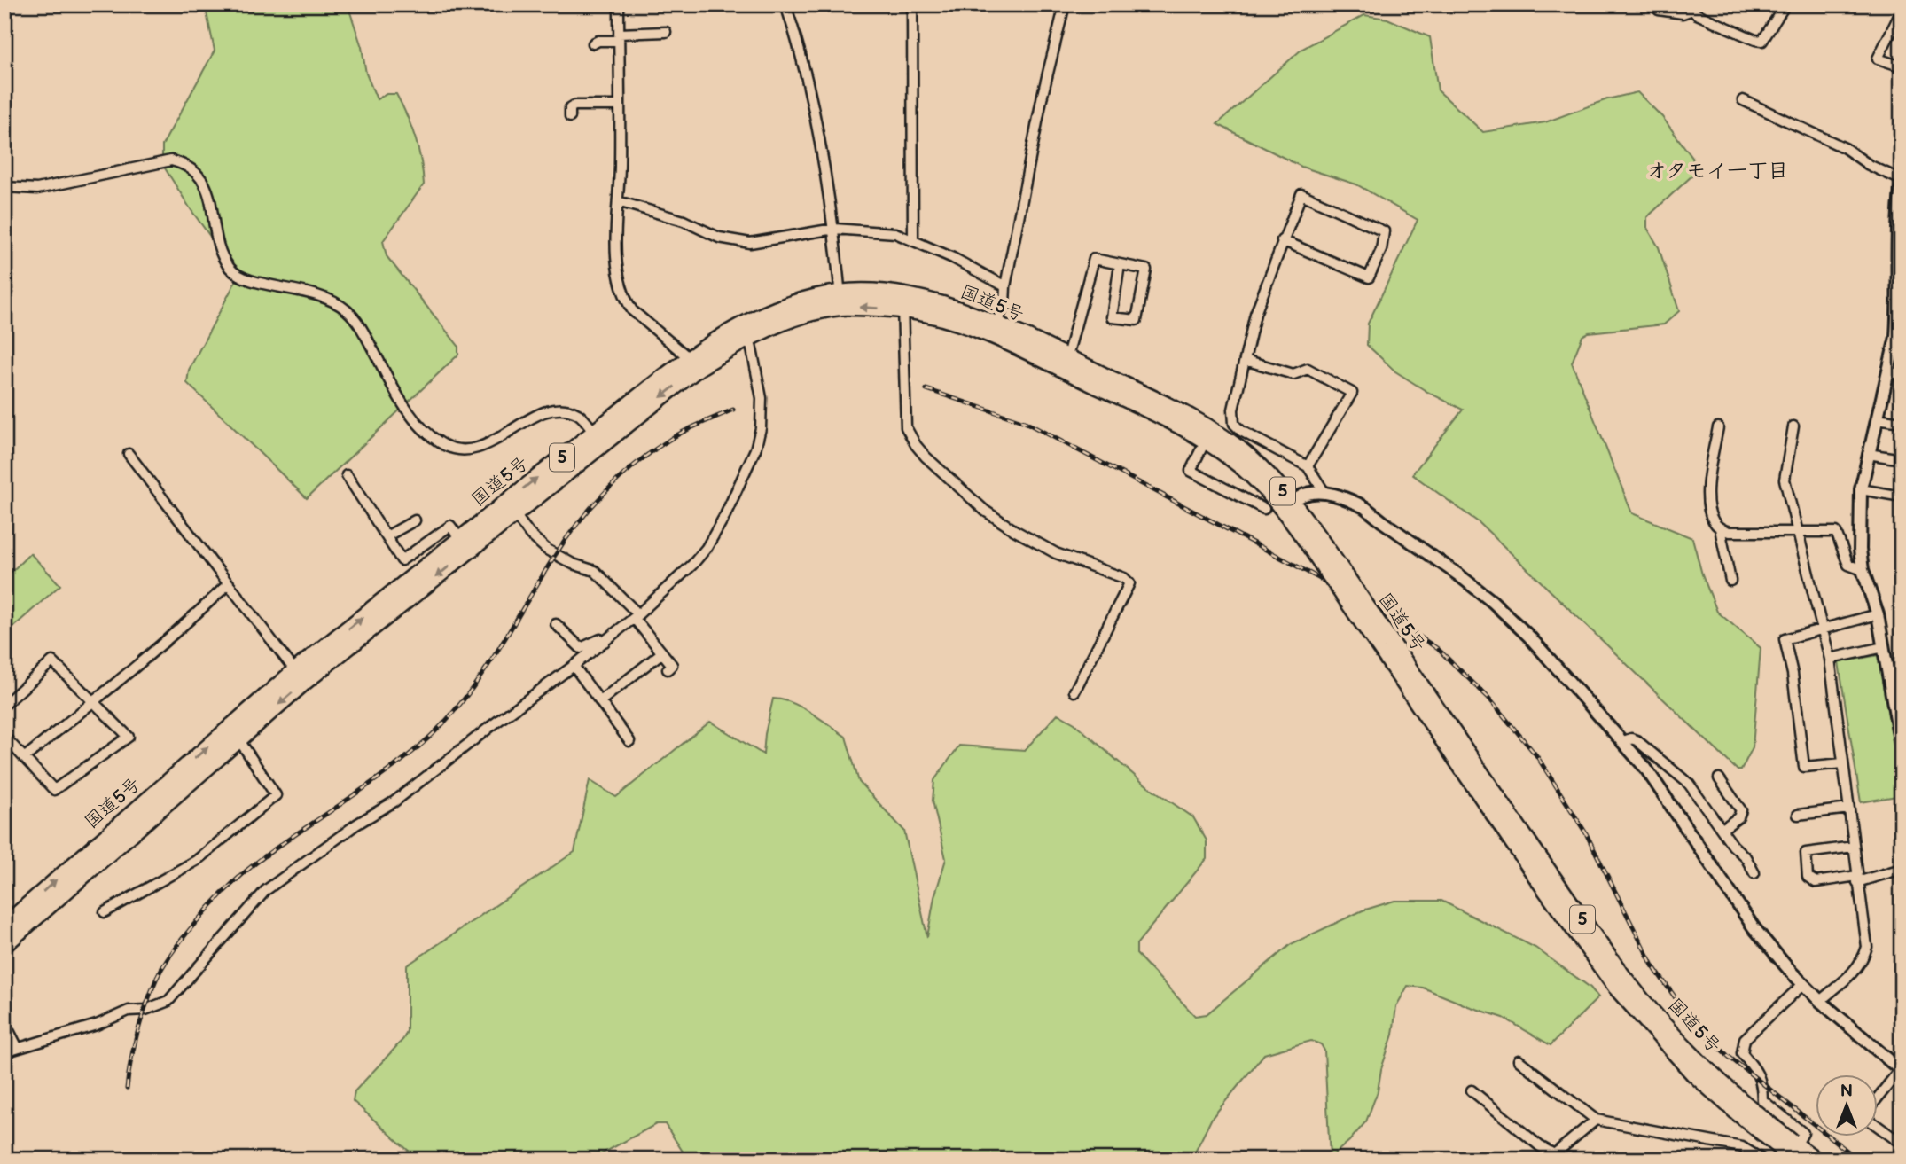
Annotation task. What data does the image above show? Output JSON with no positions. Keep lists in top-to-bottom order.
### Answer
{
  "streets": {
    "highway": ["国道5号", "5"]
  },
  "districts": ["オタモイ一丁目"],
  "north": "top"
}
